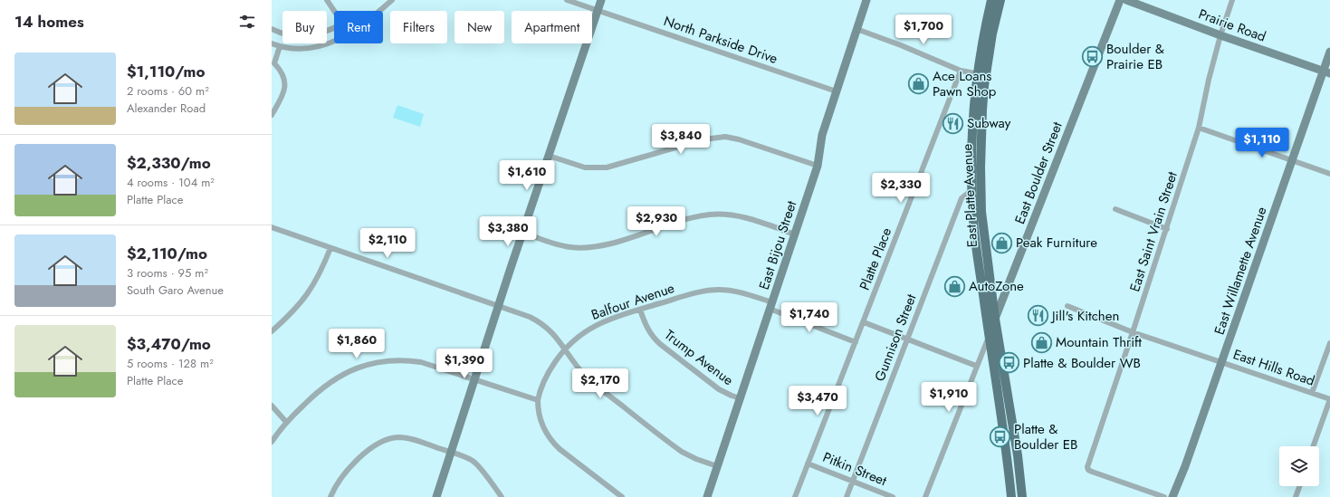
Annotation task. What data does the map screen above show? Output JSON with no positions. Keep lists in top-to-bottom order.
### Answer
{
  "streets": {
    "main road": ["East Platte Avenue"],
    "street": [
      "Prairie Road",
      "North Parkside Drive",
      "East Boulder Street",
      "East Saint Vrain Street",
      "East Bijou Street",
      "Platte Place",
      "East Willamette Avenue",
      "Balfour Avenue",
      "Gunnison Street",
      "Trump Avenue",
      "East Hills Road",
      "Pitkin Street"
    ]
  },
  "crossings": [
    ["Prairie Road", "East Saint Vrain Street"],
    ["Prairie Road", "East Willamette Avenue"],
    ["North Parkside Drive", "East Bijou Street"],
    ["East Boulder Street", "East Platte Avenue"],
    ["East Platte Avenue", "Gunnison Street"],
    ["East Saint Vrain Street", "East Hills Road"],
    ["East Bijou Street", "Balfour Avenue"],
    ["East Bijou Street", "Trump Avenue"],
    ["Platte Place", "Balfour Avenue"],
    ["Platte Place", "Pitkin Street"],
    ["East Willamette Avenue", "East Hills Road"],
    ["Balfour Avenue", "Trump Avenue"],
    ["Gunnison Street", "Pitkin Street"]
  ],
  "places": {
    "bus stop": ["Boulder & Prairie EB", "Platte & Boulder WB", "Platte & Boulder EB"],
    "shop": [
      "Ace Loans Pawn Shop",
      "Peak Furniture",
      "AutoZone",
      "Mountain Thrift"
    ],
    "restaurant": ["Subway", "Jill's Kitchen"]
  },
  "page": {
    "heading": "14 homes",
    "chip": [
      "Buy",
      "Rent",
      "Filters",
      "New",
      "Apartment"
    ],
    "price": [
      "$1,700",
      "$3,840",
      "$1,110",
      "$1,610",
      "$2,330",
      "$2,930",
      "$3,380",
      "$2,110",
      "$1,740",
      "$1,860",
      "$1,390",
      "$2,170",
      "$1,910",
      "$3,470"
    ],
    "list": [
      {
        "name": "$1,110/mo",
        "note": "2 rooms · 60 m² · Alexander Road"
      },
      {
        "name": "$2,330/mo",
        "note": "4 rooms · 104 m² · Platte Place"
      },
      {
        "name": "$2,110/mo",
        "note": "3 rooms · 95 m² · South Garo Avenue"
      },
      {
        "name": "$3,470/mo",
        "note": "5 rooms · 128 m² · Platte Place"
      }
    ]
  }
}
